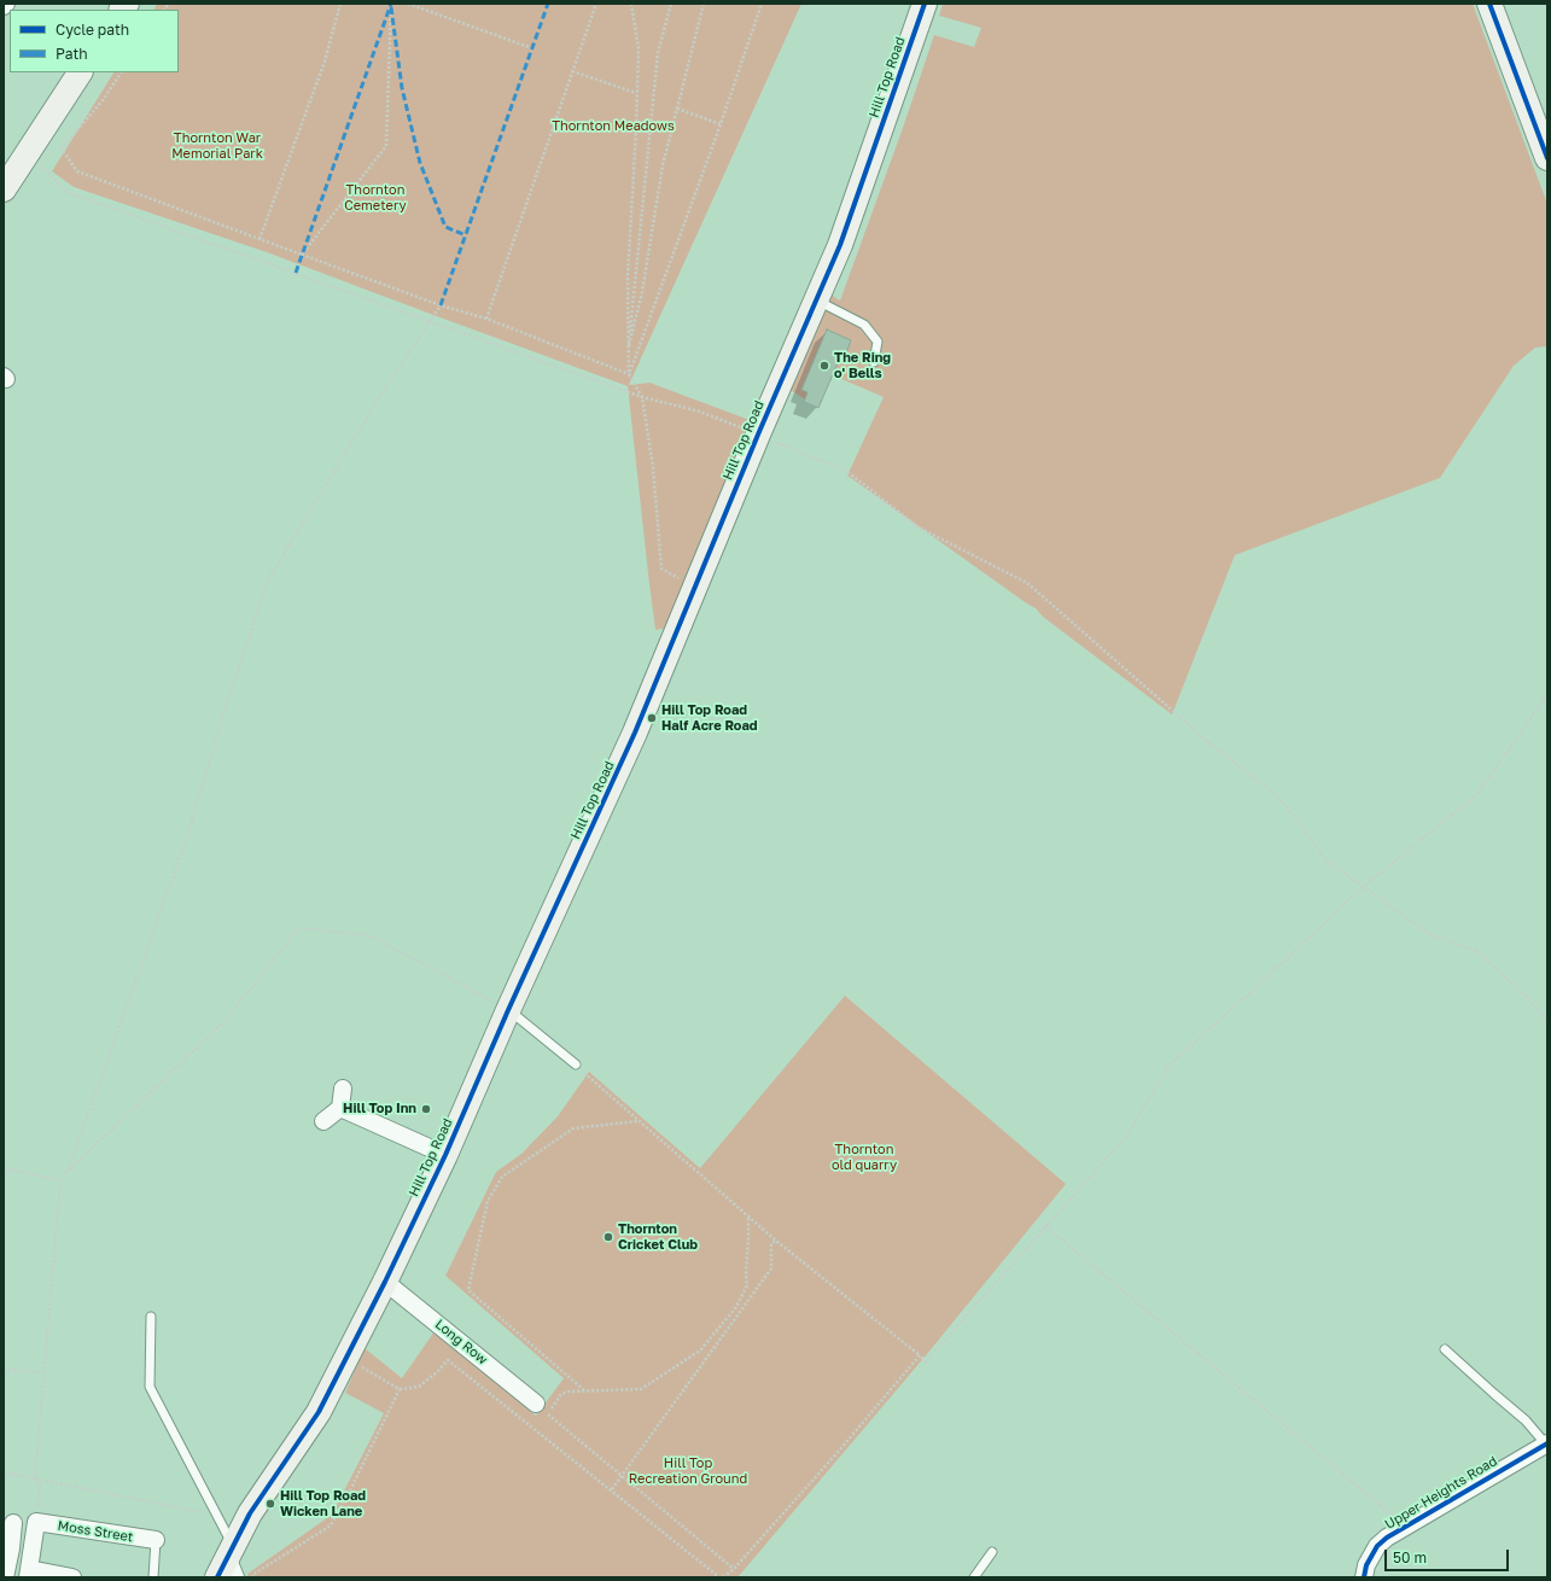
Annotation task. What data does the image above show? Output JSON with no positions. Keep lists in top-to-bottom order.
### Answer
{
  "streets": {
    "street": [
      "Hill Top Road",
      "Long Row",
      "Upper Heights Road",
      "Moss Street"
    ]
  },
  "crossings": [
    ["Hill Top Road", "Long Row"]
  ],
  "parks": [
    "Thornton Meadows",
    "Thornton War Memorial Park",
    "Thornton Cemetery",
    "Thornton old quarry",
    "Hill Top Recreation Ground"
  ],
  "places": [
    "The Ring o' Bells",
    "Hill Top Road Half Acre Road",
    "Hill Top Inn",
    "Thornton Cricket Club",
    "Hill Top Road Wicken Lane"
  ],
  "legend": ["Cycle path", "Path"],
  "scale_bar": "50 m"
}
